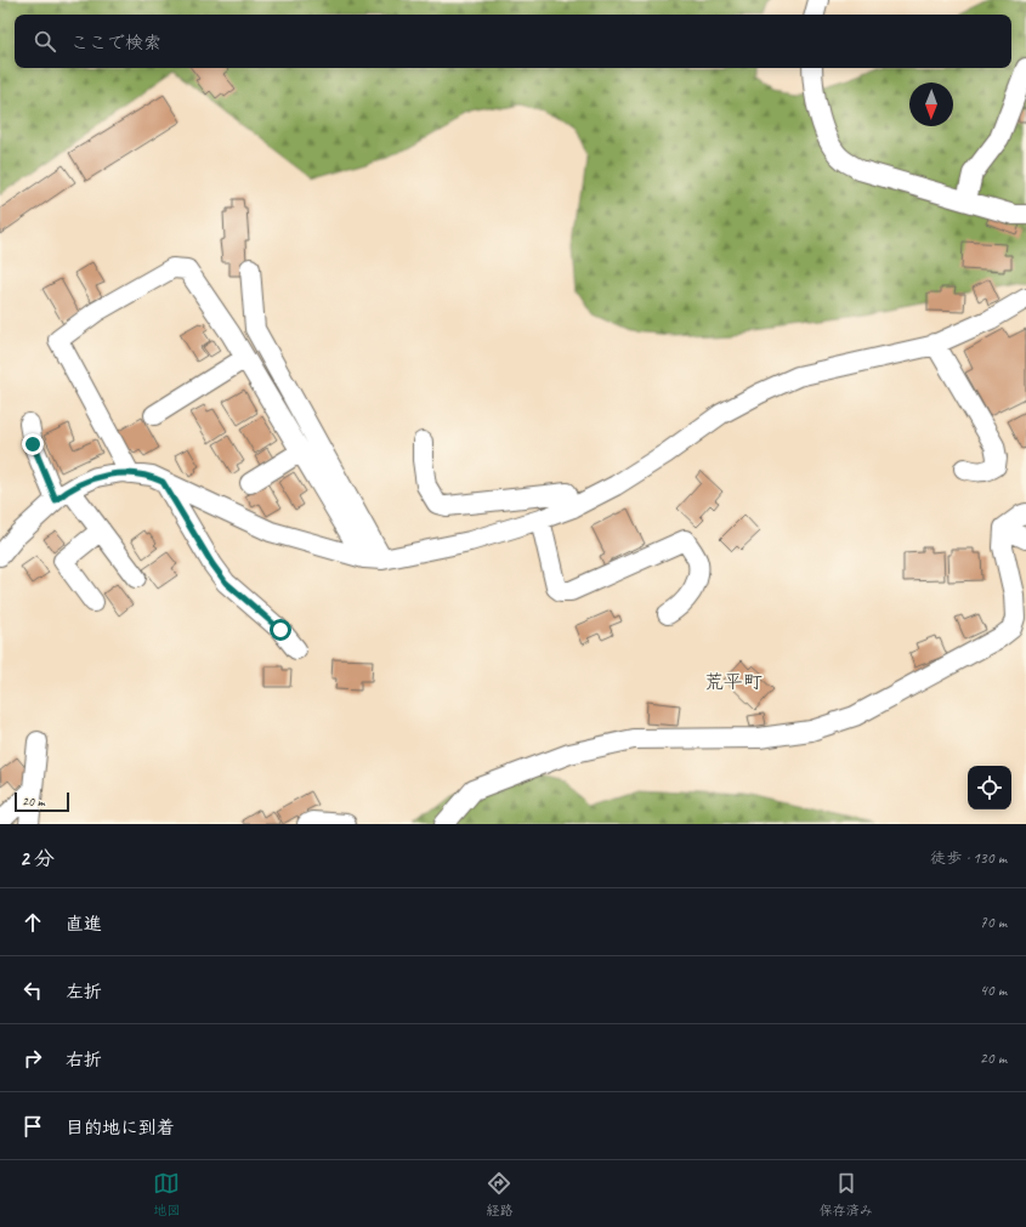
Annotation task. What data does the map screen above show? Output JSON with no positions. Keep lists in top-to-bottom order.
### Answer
{
  "districts": ["荒平町"],
  "scale_bar": "20 m",
  "north": "bottom",
  "page": {
    "search": "ここで検索",
    "scale": "20 m",
    "heading": ["2 分", "徒歩 · 130 m"],
    "list": [
      ["直進", "70 m"],
      ["左折", "40 m"],
      ["右折", "20 m"],
      "目的地に到着"
    ],
    "nav": ["地図", "経路", "保存済み"]
  }
}
